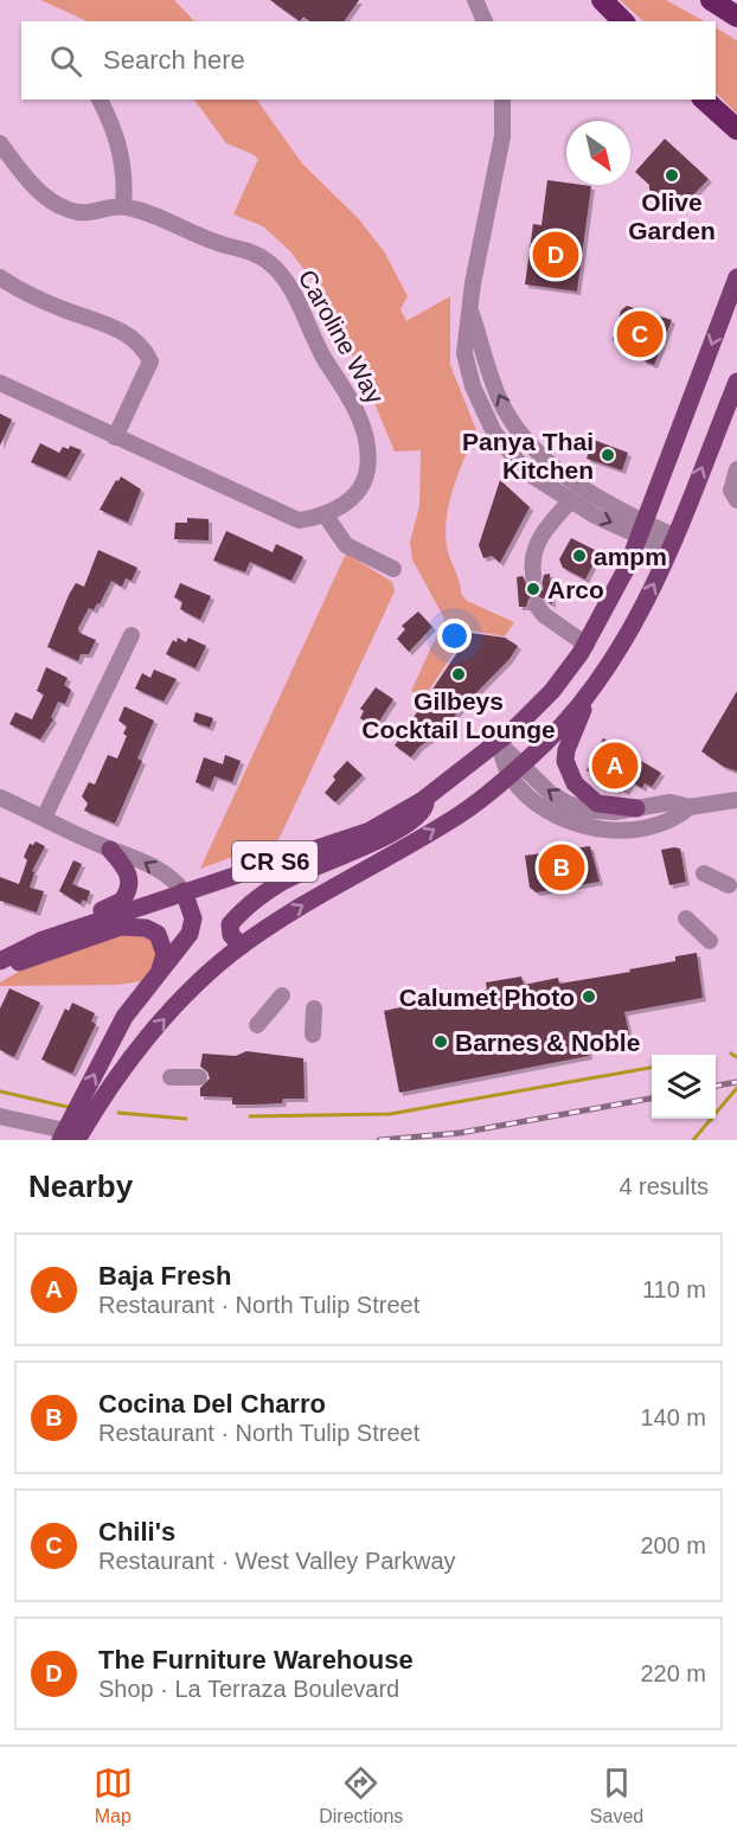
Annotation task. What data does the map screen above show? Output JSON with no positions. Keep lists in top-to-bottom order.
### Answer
{
  "streets": {
    "main road": ["CR S6"],
    "street": ["Caroline Way"]
  },
  "places": [
    "Olive Garden",
    "Panya Thai Kitchen",
    "ampm",
    "Arco",
    "Gilbeys Cocktail Lounge",
    "Calumet Photo",
    "Barnes & Noble"
  ],
  "north": "bottom right",
  "page": {
    "search": "Search here",
    "pins": [
      "D",
      "C",
      "A",
      "B"
    ],
    "heading": ["Nearby", "4 results"],
    "list": [
      {
        "mark": "A",
        "name": "Baja Fresh",
        "note": "Restaurant · North Tulip Street",
        "value": "110 m"
      },
      {
        "mark": "B",
        "name": "Cocina Del Charro",
        "note": "Restaurant · North Tulip Street",
        "value": "140 m"
      },
      {
        "mark": "C",
        "name": "Chili's",
        "note": "Restaurant · West Valley Parkway",
        "value": "200 m"
      },
      {
        "mark": "D",
        "name": "The Furniture Warehouse",
        "note": "Shop · La Terraza Boulevard",
        "value": "220 m"
      }
    ],
    "nav": ["Map", "Directions", "Saved"]
  }
}
